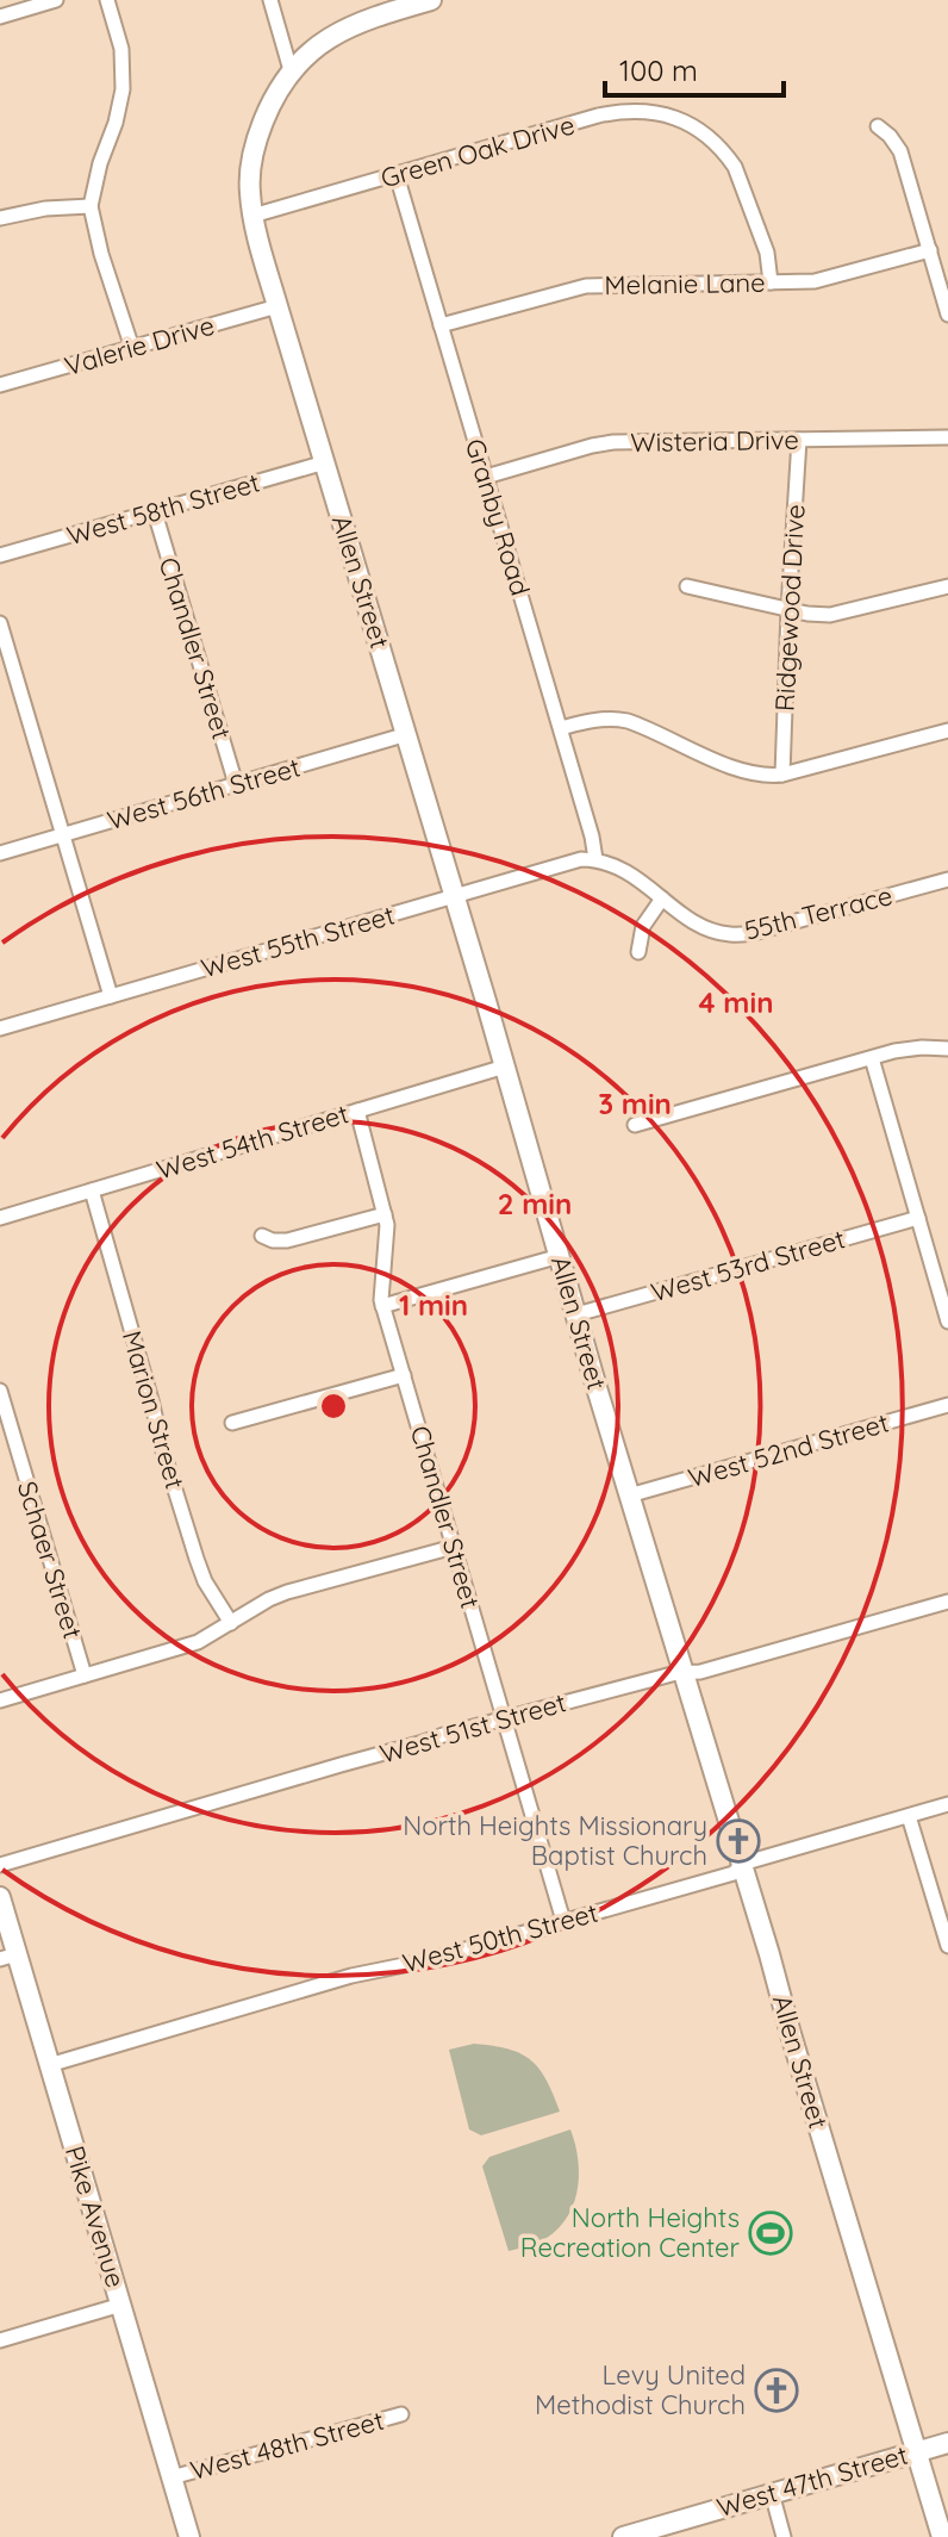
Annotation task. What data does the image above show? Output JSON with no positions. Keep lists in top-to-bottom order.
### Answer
{
  "streets": {
    "street": [
      "Green Oak Drive",
      "Melanie Lane",
      "Valerie Drive",
      "Wisteria Drive",
      "West 58th Street",
      "Granby Road",
      "Allen Street",
      "Ridgewood Drive",
      "Chandler Street",
      "West 56th Street",
      "55th Terrace",
      "West 55th Street",
      "West 54th Street",
      "West 53rd Street",
      "Marion Street",
      "West 52nd Street",
      "Schaer Street",
      "West 51st Street",
      "West 50th Street",
      "Pike Avenue",
      "West 48th Street",
      "West 47th Street"
    ]
  },
  "crossings": [
    ["Green Oak Drive", "Melanie Lane"],
    ["Green Oak Drive", "Granby Road"],
    ["Green Oak Drive", "Allen Street"],
    ["Melanie Lane", "Granby Road"],
    ["Valerie Drive", "Allen Street"],
    ["Wisteria Drive", "Granby Road"],
    ["Wisteria Drive", "Ridgewood Drive"],
    ["West 58th Street", "Allen Street"],
    ["West 58th Street", "Chandler Street"],
    ["Granby Road", "55th Terrace"],
    ["Granby Road", "West 55th Street"],
    ["Allen Street", "West 56th Street"],
    ["Allen Street", "West 55th Street"],
    ["Allen Street", "West 54th Street"],
    ["Allen Street", "West 53rd Street"],
    ["Allen Street", "West 52nd Street"],
    ["Allen Street", "West 51st Street"],
    ["Allen Street", "West 50th Street"],
    ["Allen Street", "West 47th Street"],
    ["Chandler Street", "West 56th Street"],
    ["Chandler Street", "West 54th Street"],
    ["Chandler Street", "West 51st Street"],
    ["Chandler Street", "West 50th Street"],
    ["55th Terrace", "West 55th Street"],
    ["West 54th Street", "Marion Street"],
    ["West 50th Street", "Pike Avenue"],
    ["Pike Avenue", "West 48th Street"]
  ],
  "places": {
    "church": ["North Heights Missionary Baptist Church", "Levy United Methodist Church"],
    "sports": ["North Heights Recreation Center"]
  },
  "scale_bar": "100 m",
  "rings": [
    "4 min",
    "3 min",
    "2 min",
    "1 min"
  ]
}
